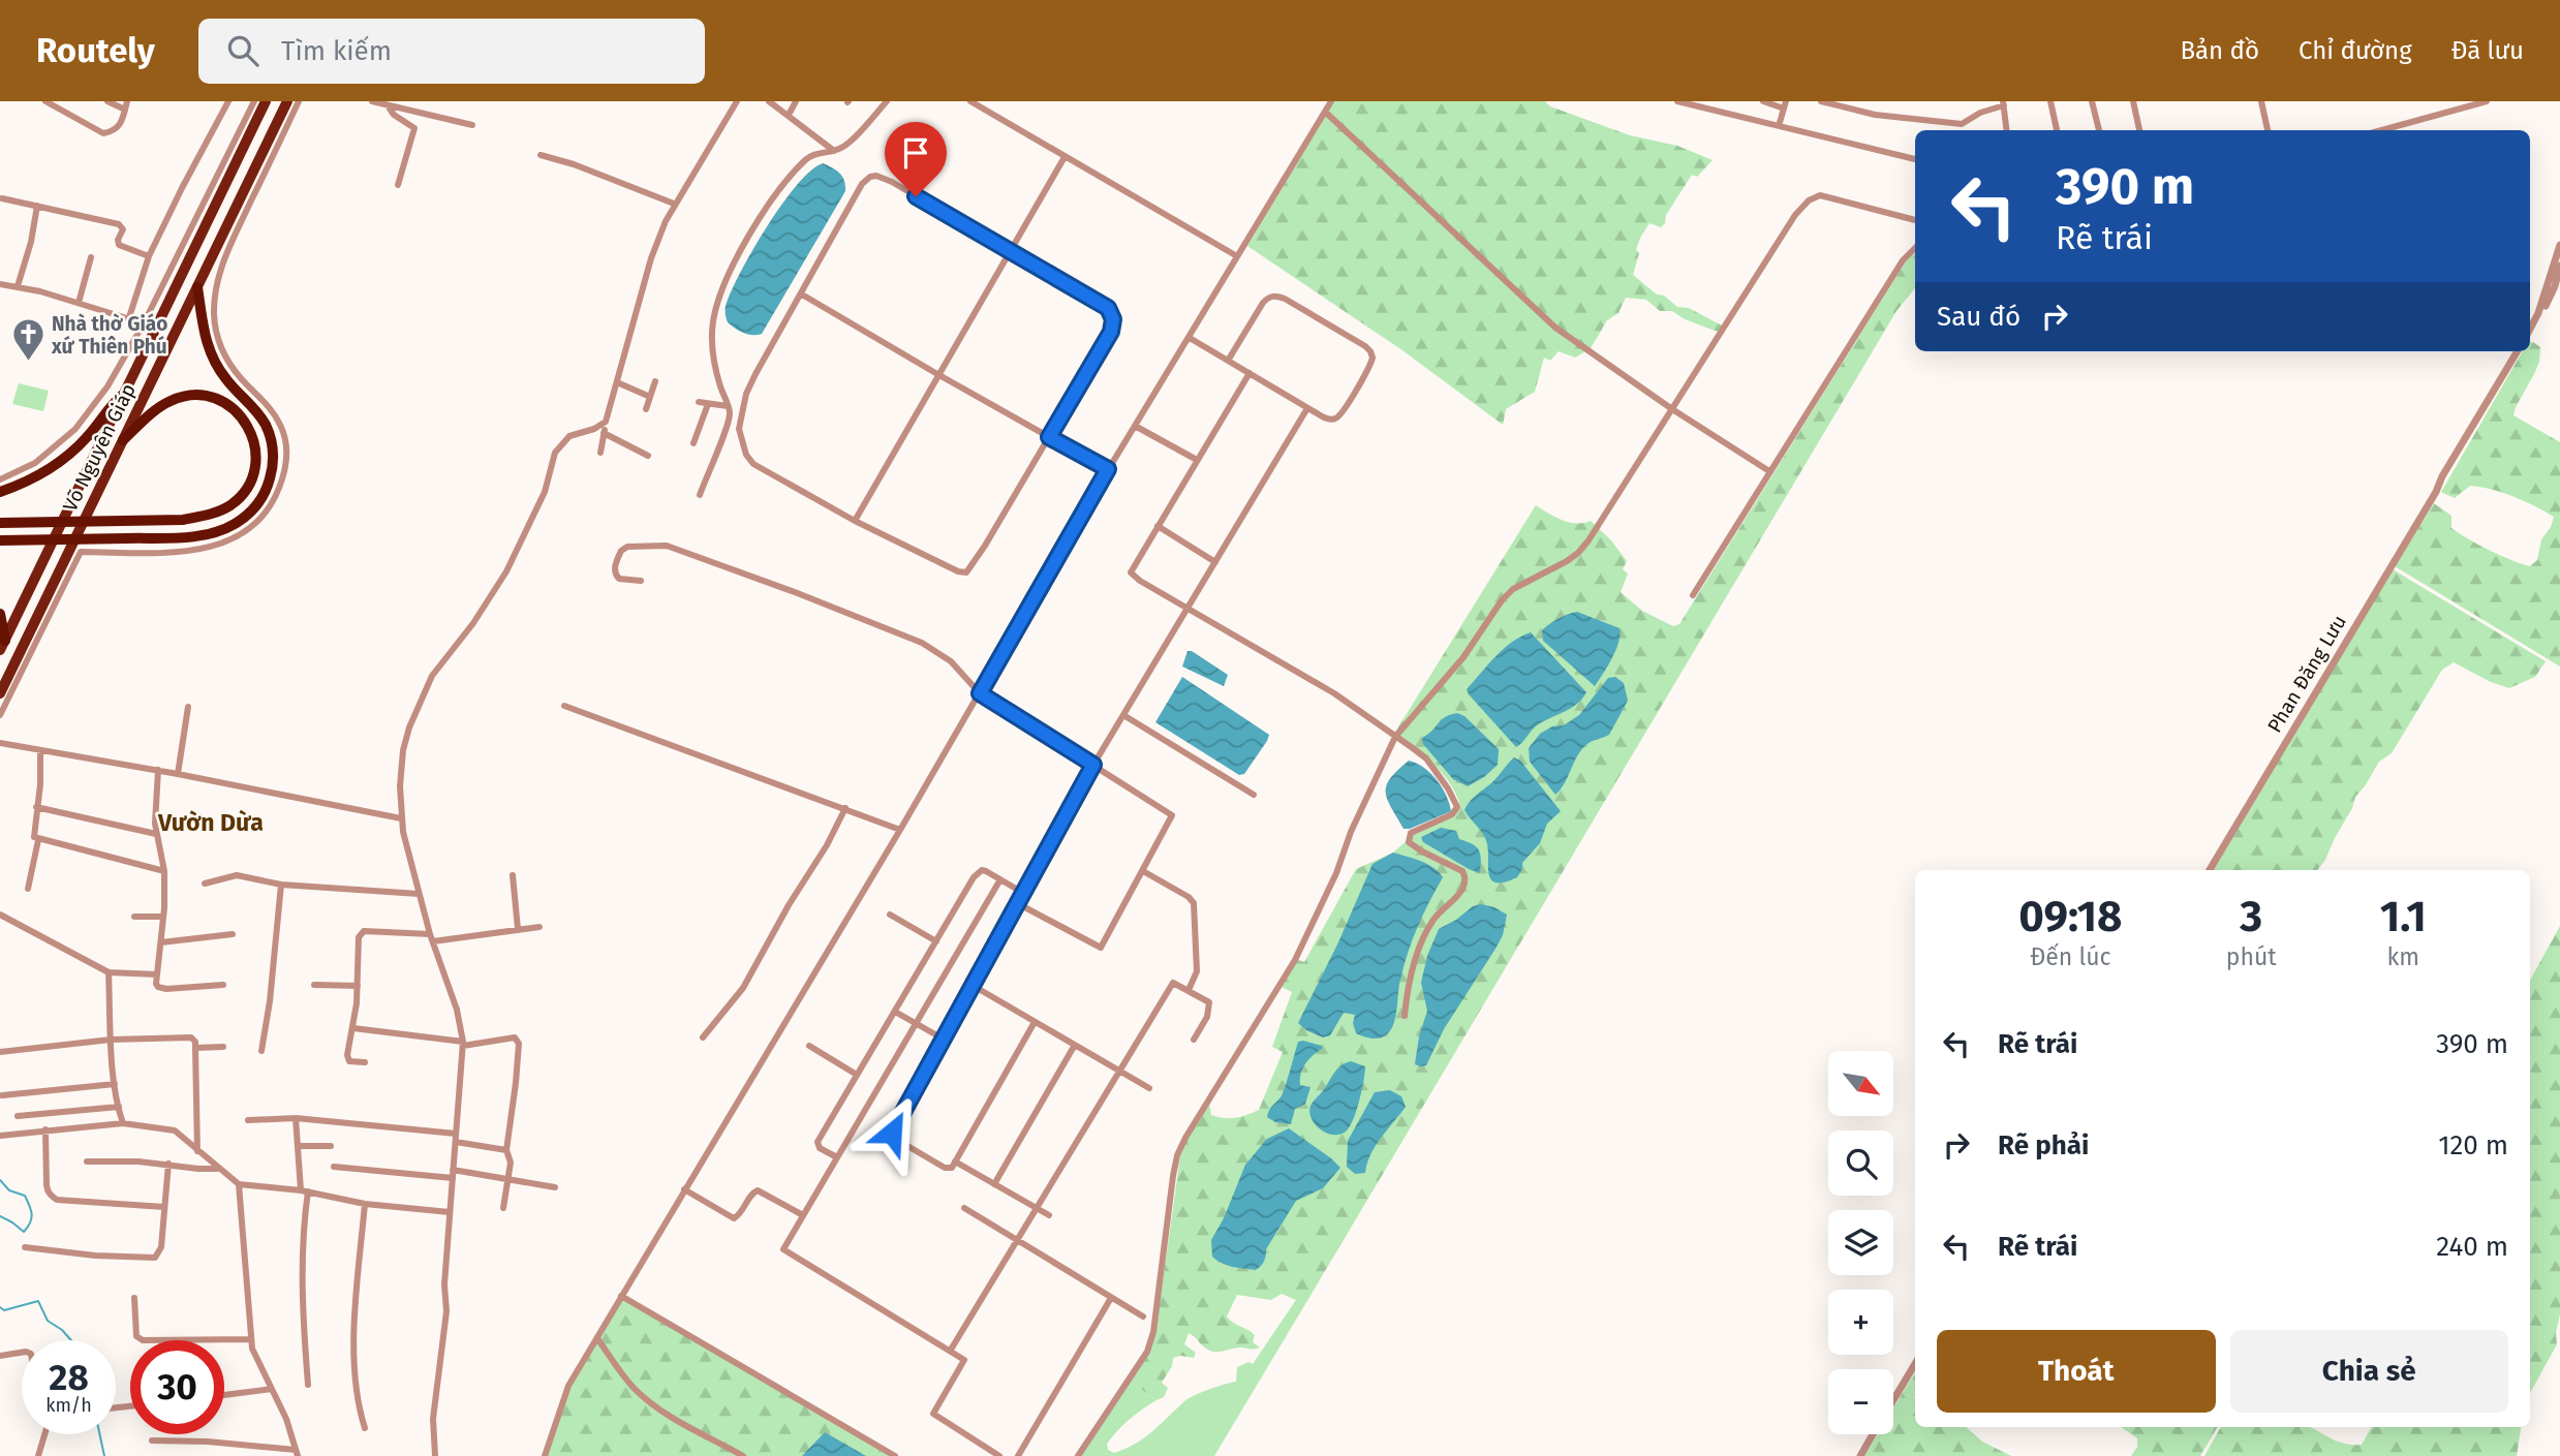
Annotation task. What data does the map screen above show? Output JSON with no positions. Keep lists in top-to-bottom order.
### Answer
{
  "streets": {
    "highway": ["Võ Nguyên Giáp"],
    "street": ["Phan Đăng Lưu"]
  },
  "districts": ["Vườn Dừa"],
  "places": {
    "church": ["Nhà thờ Giáo xứ Thiên Phú"]
  },
  "north": "bottom right",
  "page": {
    "header": "Routely",
    "search": "Tìm kiếm",
    "nav": ["Bản đồ", "Chỉ đường", "Đã lưu"],
    "turn": ["390 m", "Rẽ trái"],
    "then": "Sau đó",
    "eta": [
      "09:18",
      "Đến lúc",
      "3",
      "phút",
      "1.1",
      "km"
    ],
    "list": [
      {
        "name": "Rẽ trái",
        "value": "390 m"
      },
      {
        "name": "Rẽ phải",
        "value": "120 m"
      },
      {
        "name": "Rẽ trái",
        "value": "240 m"
      }
    ],
    "map_buttons": ["+", "−"],
    "buttons": ["Thoát", "Chia sẻ"],
    "speed": "28 km/h",
    "limit": "30"
  }
}
